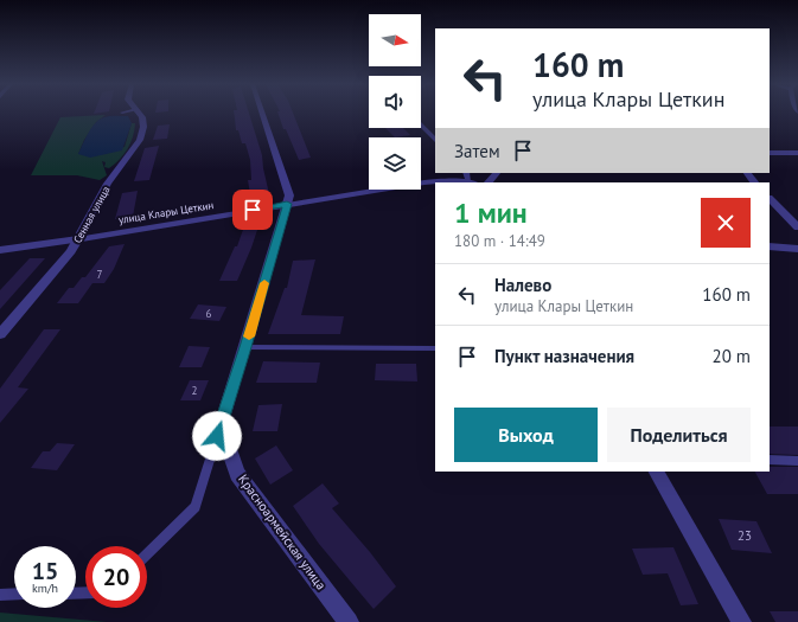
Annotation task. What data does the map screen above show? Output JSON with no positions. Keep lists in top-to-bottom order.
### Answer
{
  "streets": {
    "street": ["улица Клары Цеткин", "Сенная улица", "Красноармейская улица"]
  },
  "crossings": [
    ["улица Клары Цеткин", "Сенная улица"],
    ["улица Клары Цеткин", "Красноармейская улица"]
  ],
  "house_numbers": [
    "7",
    "6",
    "2",
    "23"
  ],
  "north": "right",
  "page": {
    "turn": ["160 m", "улица Клары Цеткин"],
    "then": "Затем",
    "heading": ["1 мин", "180 m · 14:49"],
    "list": [
      {
        "name": "Налево",
        "note": "улица Клары Цеткин",
        "value": "160 m"
      },
      {
        "name": "Пункт назначения",
        "value": "20 m"
      }
    ],
    "buttons": ["Выход", "Поделиться"],
    "speed": "15 km/h",
    "limit": "20"
  }
}
